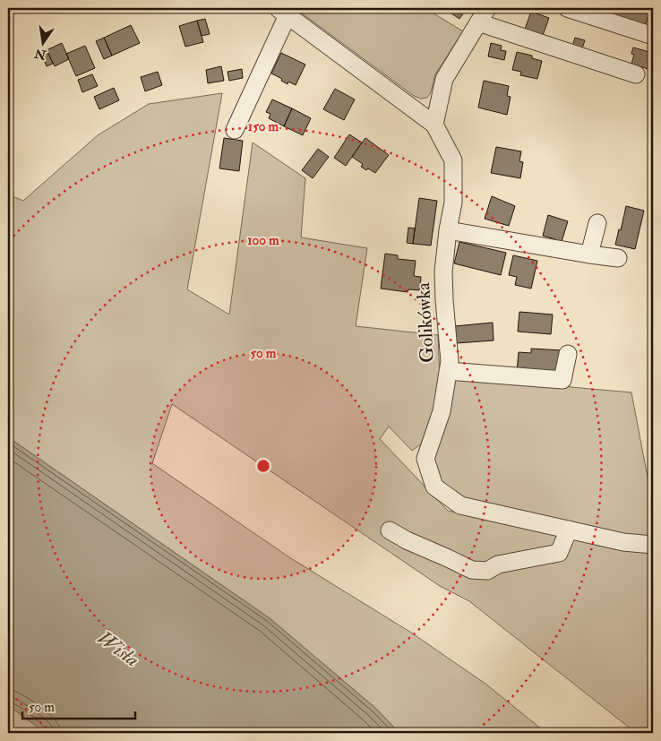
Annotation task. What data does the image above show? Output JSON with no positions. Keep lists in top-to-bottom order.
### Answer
{
  "streets": {
    "street": ["Golikówka"]
  },
  "water": ["Wisła"],
  "scale_bar": "50 m",
  "north": "bottom",
  "rings": ["150 m", "100 m", "50 m"]
}
